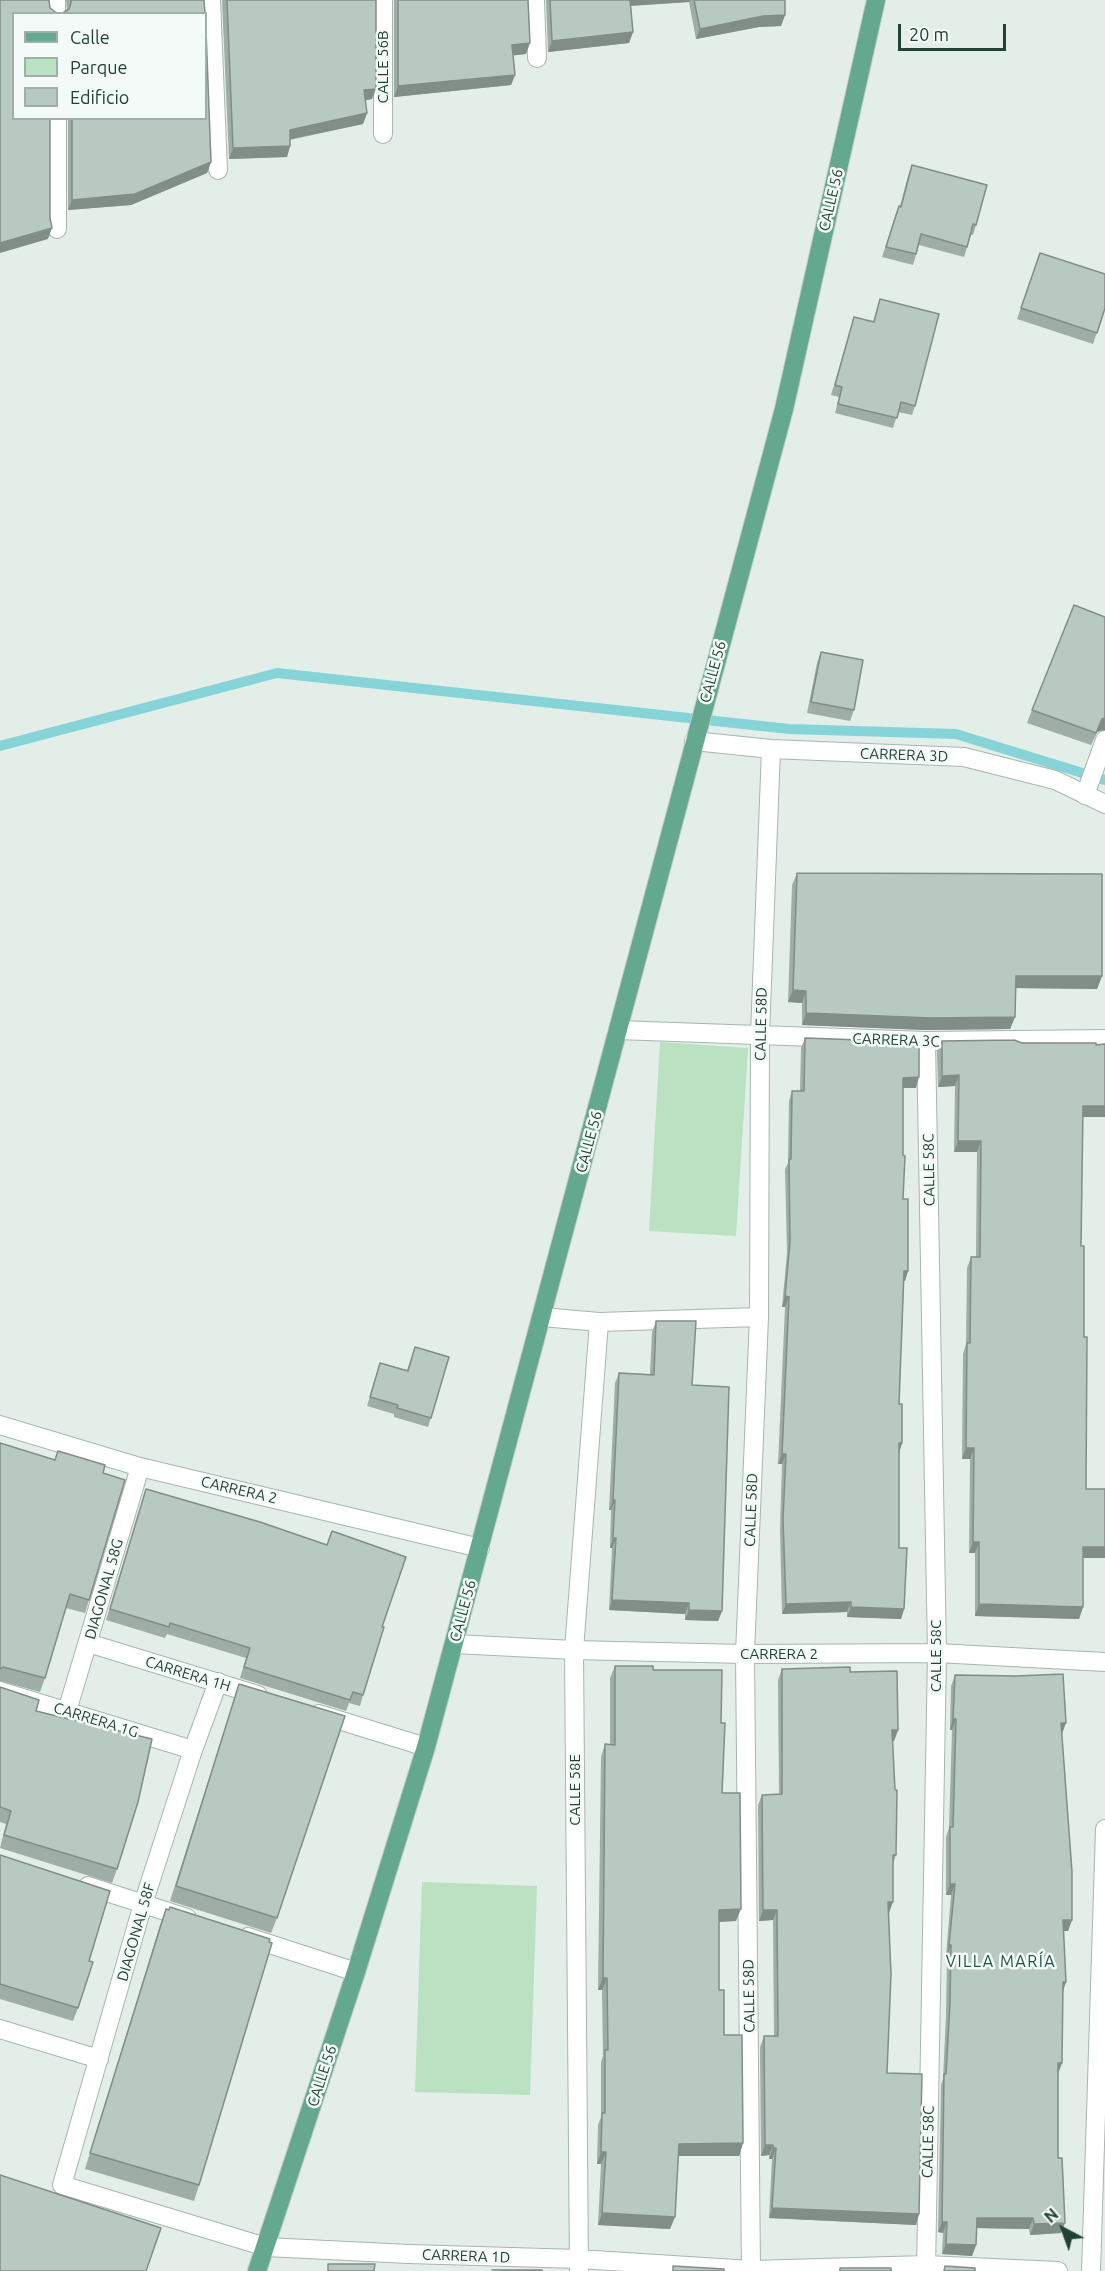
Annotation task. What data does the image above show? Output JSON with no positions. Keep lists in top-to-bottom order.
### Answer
{
  "streets": {
    "main road": ["CALLE 56"],
    "street": [
      "CALLE 56B",
      "CARRERA 3D",
      "CALLE 58D",
      "CARRERA 3C",
      "CALLE 58C",
      "CARRERA 2",
      "DIAGONAL 58G",
      "CARRERA 1H",
      "CARRERA 1G",
      "CALLE 58E",
      "DIAGONAL 58F",
      "CARRERA 1D"
    ]
  },
  "crossings": [
    ["CALLE 56", "CARRERA 3D"],
    ["CALLE 56", "CARRERA 3C"],
    ["CALLE 56", "CARRERA 2"],
    ["CALLE 56", "CARRERA 1D"],
    ["CARRERA 3D", "CALLE 58D"],
    ["CALLE 58D", "CARRERA 3C"],
    ["CALLE 58D", "CARRERA 2"],
    ["CALLE 58D", "CARRERA 1D"],
    ["CARRERA 3C", "CALLE 58C"],
    ["CALLE 58C", "CARRERA 2"],
    ["CALLE 58C", "CARRERA 1D"],
    ["CARRERA 2", "DIAGONAL 58G"],
    ["CARRERA 2", "CALLE 58E"],
    ["DIAGONAL 58G", "CARRERA 1H"],
    ["DIAGONAL 58G", "CARRERA 1G"],
    ["CARRERA 1H", "DIAGONAL 58F"],
    ["CARRERA 1G", "DIAGONAL 58F"],
    ["CALLE 58E", "CARRERA 1D"],
    ["DIAGONAL 58F", "CARRERA 1D"]
  ],
  "districts": ["VILLA MARÍA"],
  "legend": ["Calle", "Parque", "Edificio"],
  "scale_bar": "20 m",
  "north": "top left"
}
